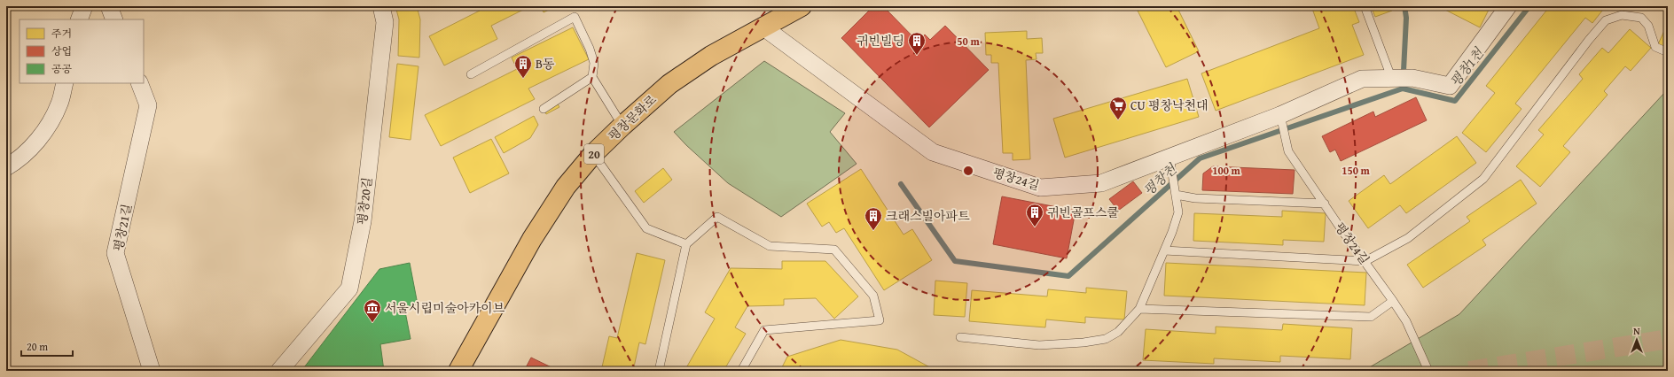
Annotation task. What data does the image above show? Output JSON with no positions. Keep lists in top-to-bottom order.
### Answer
{
  "streets": {
    "main road": ["평창문화로", "20"],
    "street": ["평창24길", "평창20길", "평창21길"]
  },
  "crossings": [
    ["평창문화로", "평창24길"]
  ],
  "water": ["평창1천", "평창천"],
  "places": {
    "building": [
      "귀빈빌딩",
      "B동",
      "귀빈골프스쿨",
      "크래스빌아파트"
    ],
    "supermarket": ["CU 평창낙천대"],
    "museum": ["서울시립미술아카이브"]
  },
  "legend": ["주거", "상업", "공공"],
  "scale_bar": "20 m",
  "north": "top",
  "rings": ["50 m", "100 m", "150 m"]
}
